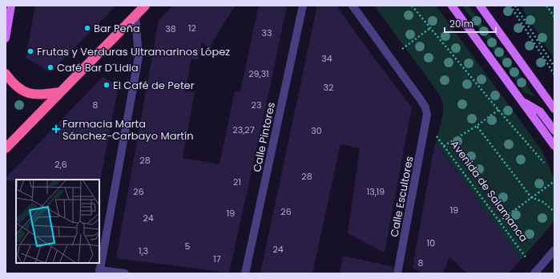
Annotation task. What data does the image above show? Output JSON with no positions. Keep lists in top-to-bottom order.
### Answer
{
  "streets": {
    "street": ["Calle Pintores", "Calle Escultores"],
    "path": ["Avenida de Salamanca"]
  },
  "places": {
    "other": [
      "Bar Peña",
      "Frutas y Verduras Ultramarinos López",
      "Café Bar D´Lidia",
      "El Café de Peter"
    ],
    "health": ["Farmacia Marta Sánchez-Carbayo Martín"]
  },
  "house_numbers": [
    "12",
    "38",
    "33",
    "34",
    "29,31",
    "32",
    "8",
    "23",
    "23,27",
    "30",
    "28",
    "2,6",
    "28",
    "21",
    "26",
    "13,19",
    "19",
    "26",
    "19",
    "24",
    "10",
    "5",
    "24",
    "1,3",
    "17",
    "8"
  ],
  "scale_bar": "20 m"
}
